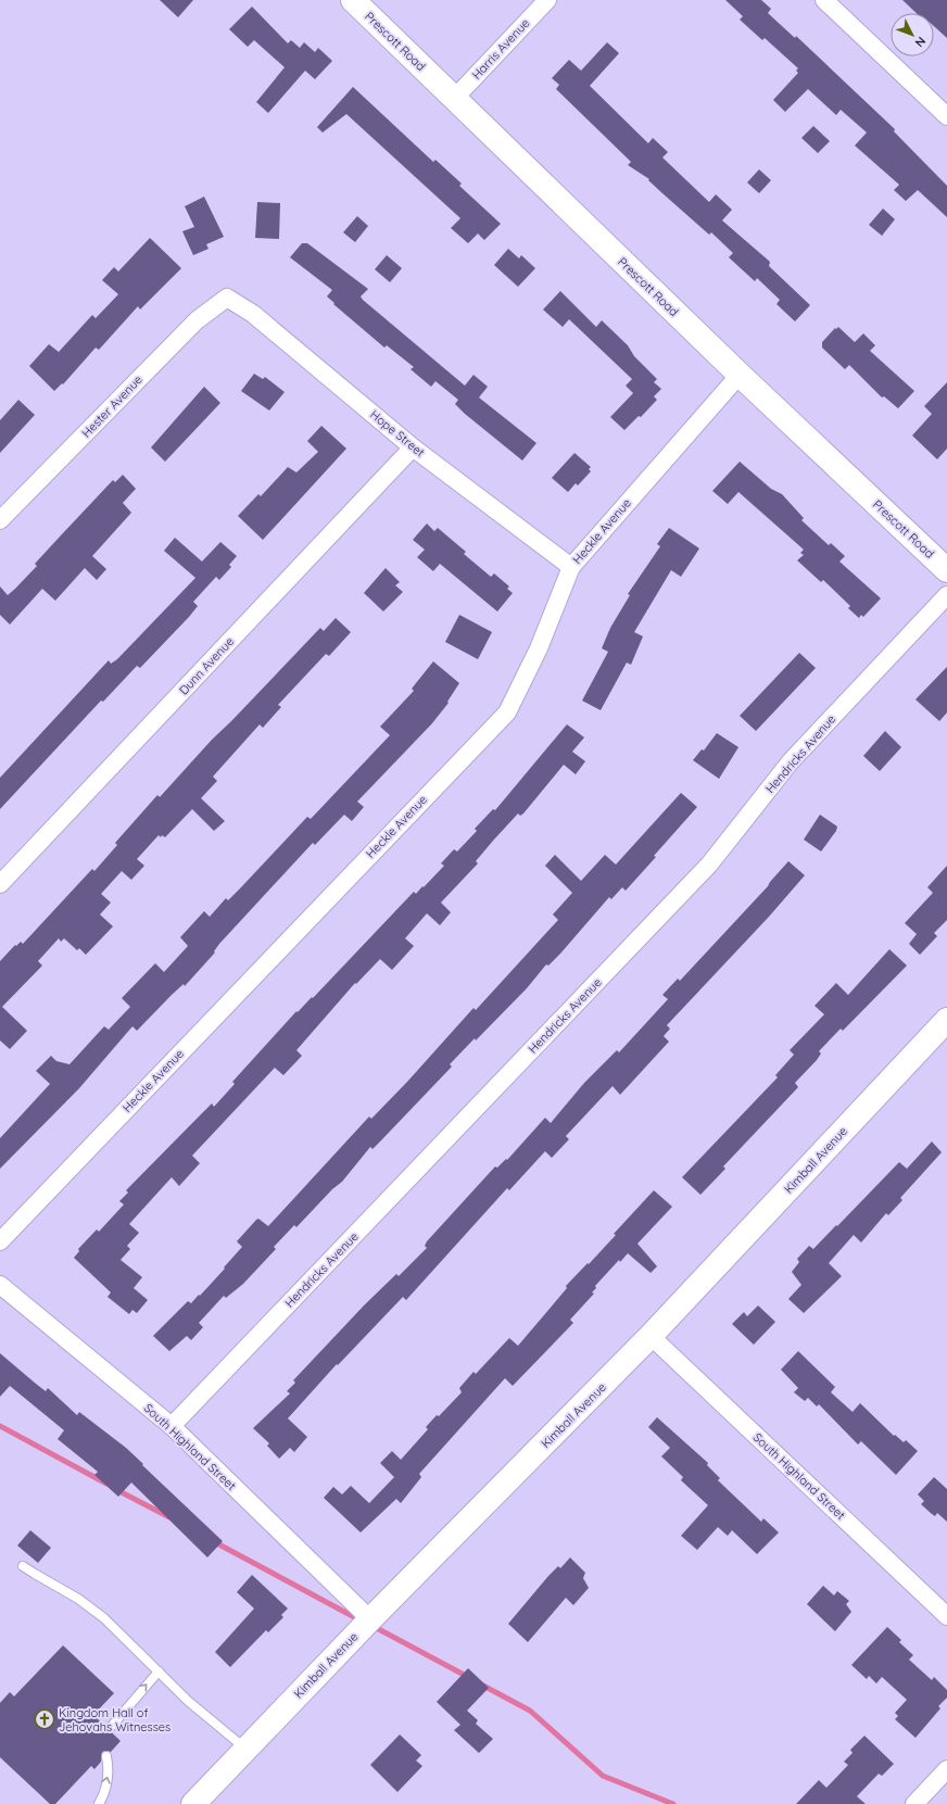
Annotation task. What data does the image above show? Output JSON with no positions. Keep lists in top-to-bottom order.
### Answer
{
  "streets": {
    "main road": ["Prescott Road", "Kimball Avenue"],
    "street": [
      "Harris Avenue",
      "Hester Avenue",
      "Hope Street",
      "Heckle Avenue",
      "Dunn Avenue",
      "Hendricks Avenue",
      "South Highland Street"
    ]
  },
  "crossings": [
    ["Prescott Road", "Harris Avenue"],
    ["Prescott Road", "Heckle Avenue"],
    ["Hester Avenue", "Hope Street"],
    ["Hope Street", "Heckle Avenue"],
    ["Hope Street", "Dunn Avenue"],
    ["Hendricks Avenue", "South Highland Street"],
    ["Kimball Avenue", "South Highland Street"]
  ],
  "places": {
    "church": ["Kingdom Hall of Jehovahs Witnesses"]
  },
  "north": "bottom right"
}
